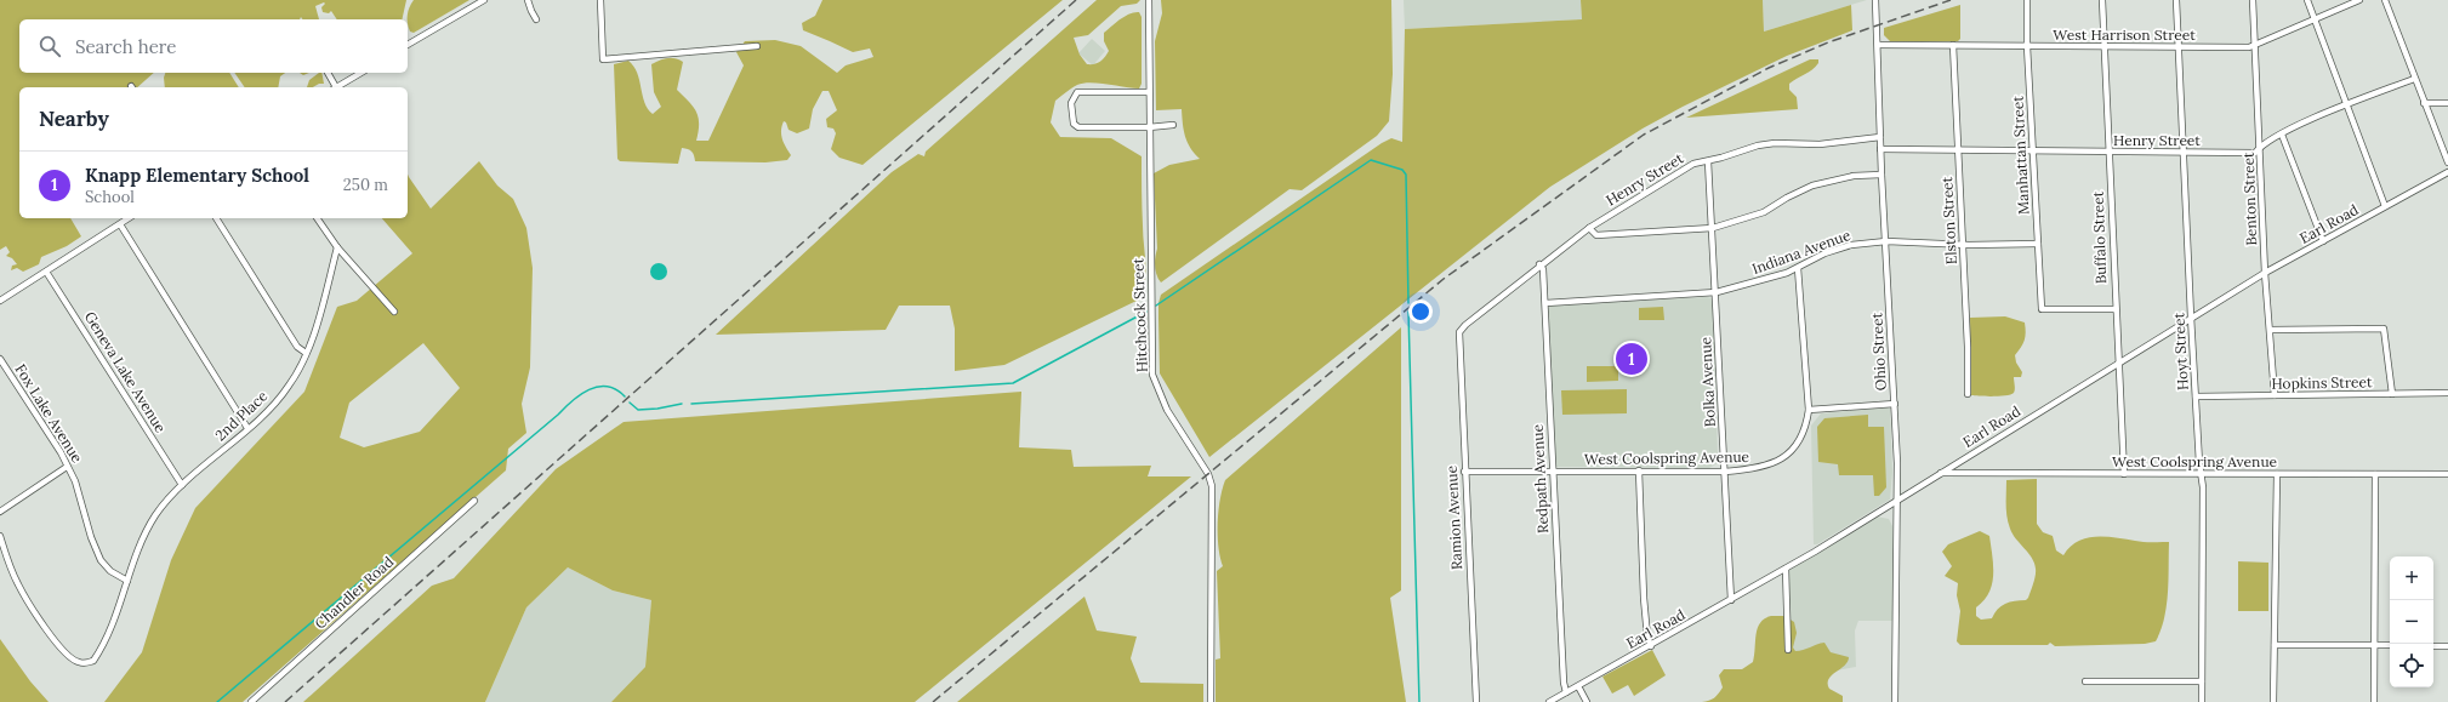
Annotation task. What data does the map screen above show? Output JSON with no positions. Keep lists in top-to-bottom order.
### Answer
{
  "streets": {
    "street": [
      "West Harrison Street",
      "Henry Street",
      "Manhattan Street",
      "Benton Street",
      "Elston Street",
      "Earl Road",
      "Buffalo Street",
      "Indiana Avenue",
      "Hitchcock Street",
      "Ohio Street",
      "Hoyt Street",
      "Geneva Lake Avenue",
      "Bolka Avenue",
      "Hopkins Street",
      "Fox Lake Avenue",
      "2nd Place",
      "West Coolspring Avenue",
      "Redpath Avenue",
      "Ramion Avenue",
      "Chandler Road"
    ]
  },
  "crossings": [
    ["West Harrison Street", "Manhattan Street"],
    ["West Harrison Street", "Benton Street"],
    ["West Harrison Street", "Elston Street"],
    ["West Harrison Street", "Buffalo Street"],
    ["West Harrison Street", "Ohio Street"],
    ["West Harrison Street", "Hoyt Street"],
    ["Henry Street", "Manhattan Street"],
    ["Henry Street", "Benton Street"],
    ["Henry Street", "Elston Street"],
    ["Henry Street", "Buffalo Street"],
    ["Henry Street", "Ohio Street"],
    ["Henry Street", "Hoyt Street"],
    ["Henry Street", "Bolka Avenue"],
    ["Henry Street", "Redpath Avenue"],
    ["Henry Street", "Ramion Avenue"],
    ["Manhattan Street", "Buffalo Street"],
    ["Manhattan Street", "Indiana Avenue"],
    ["Benton Street", "Earl Road"],
    ["Benton Street", "Hopkins Street"],
    ["Elston Street", "Indiana Avenue"],
    ["Earl Road", "Buffalo Street"],
    ["Earl Road", "Ohio Street"],
    ["Earl Road", "Hoyt Street"],
    ["Earl Road", "Bolka Avenue"],
    ["Earl Road", "West Coolspring Avenue"],
    ["Earl Road", "Redpath Avenue"],
    ["Buffalo Street", "West Coolspring Avenue"],
    ["Indiana Avenue", "Ohio Street"],
    ["Indiana Avenue", "Bolka Avenue"],
    ["Indiana Avenue", "West Coolspring Avenue"],
    ["Indiana Avenue", "Redpath Avenue"],
    ["Hoyt Street", "Hopkins Street"],
    ["Hoyt Street", "West Coolspring Avenue"],
    ["Geneva Lake Avenue", "2nd Place"],
    ["Bolka Avenue", "West Coolspring Avenue"],
    ["Fox Lake Avenue", "2nd Place"],
    ["West Coolspring Avenue", "Redpath Avenue"],
    ["West Coolspring Avenue", "Ramion Avenue"]
  ],
  "page": {
    "search": "Search here",
    "heading": "Nearby",
    "list": [
      {
        "mark": "1",
        "name": "Knapp Elementary School",
        "note": "School",
        "value": "250 m"
      }
    ],
    "pins": "1",
    "map_buttons": ["+", "−"]
  }
}
